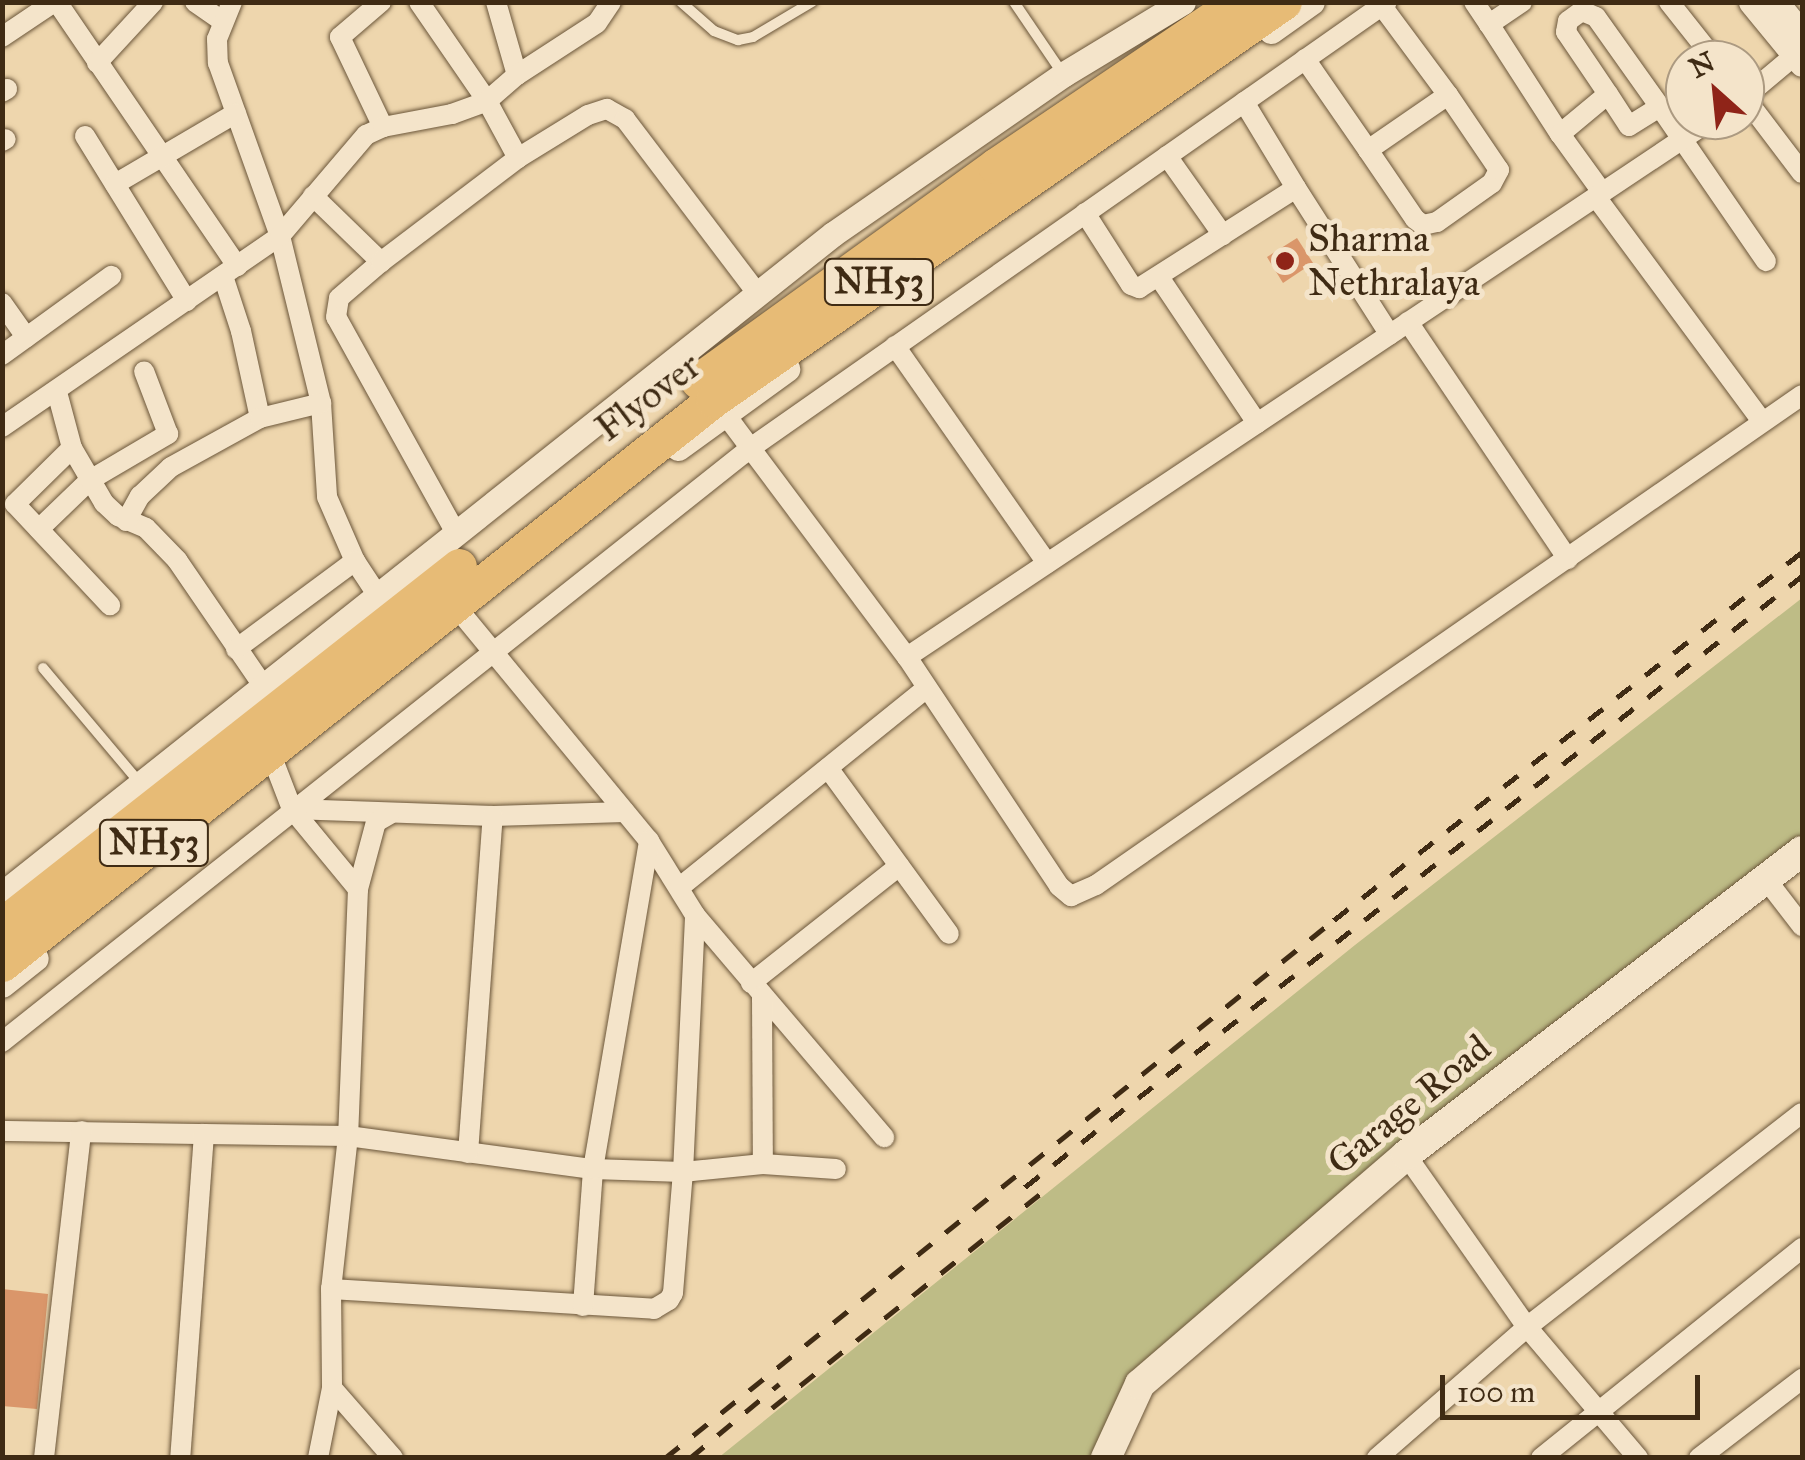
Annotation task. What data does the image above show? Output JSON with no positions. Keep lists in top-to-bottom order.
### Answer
{
  "streets": {
    "highway": ["NH53", "Flyover"],
    "main road": ["Garage Road"]
  },
  "crossings": [
    ["NH53", "Flyover"]
  ],
  "places": ["Sharma Nethralaya"],
  "scale_bar": "100 m",
  "north": "top left"
}
